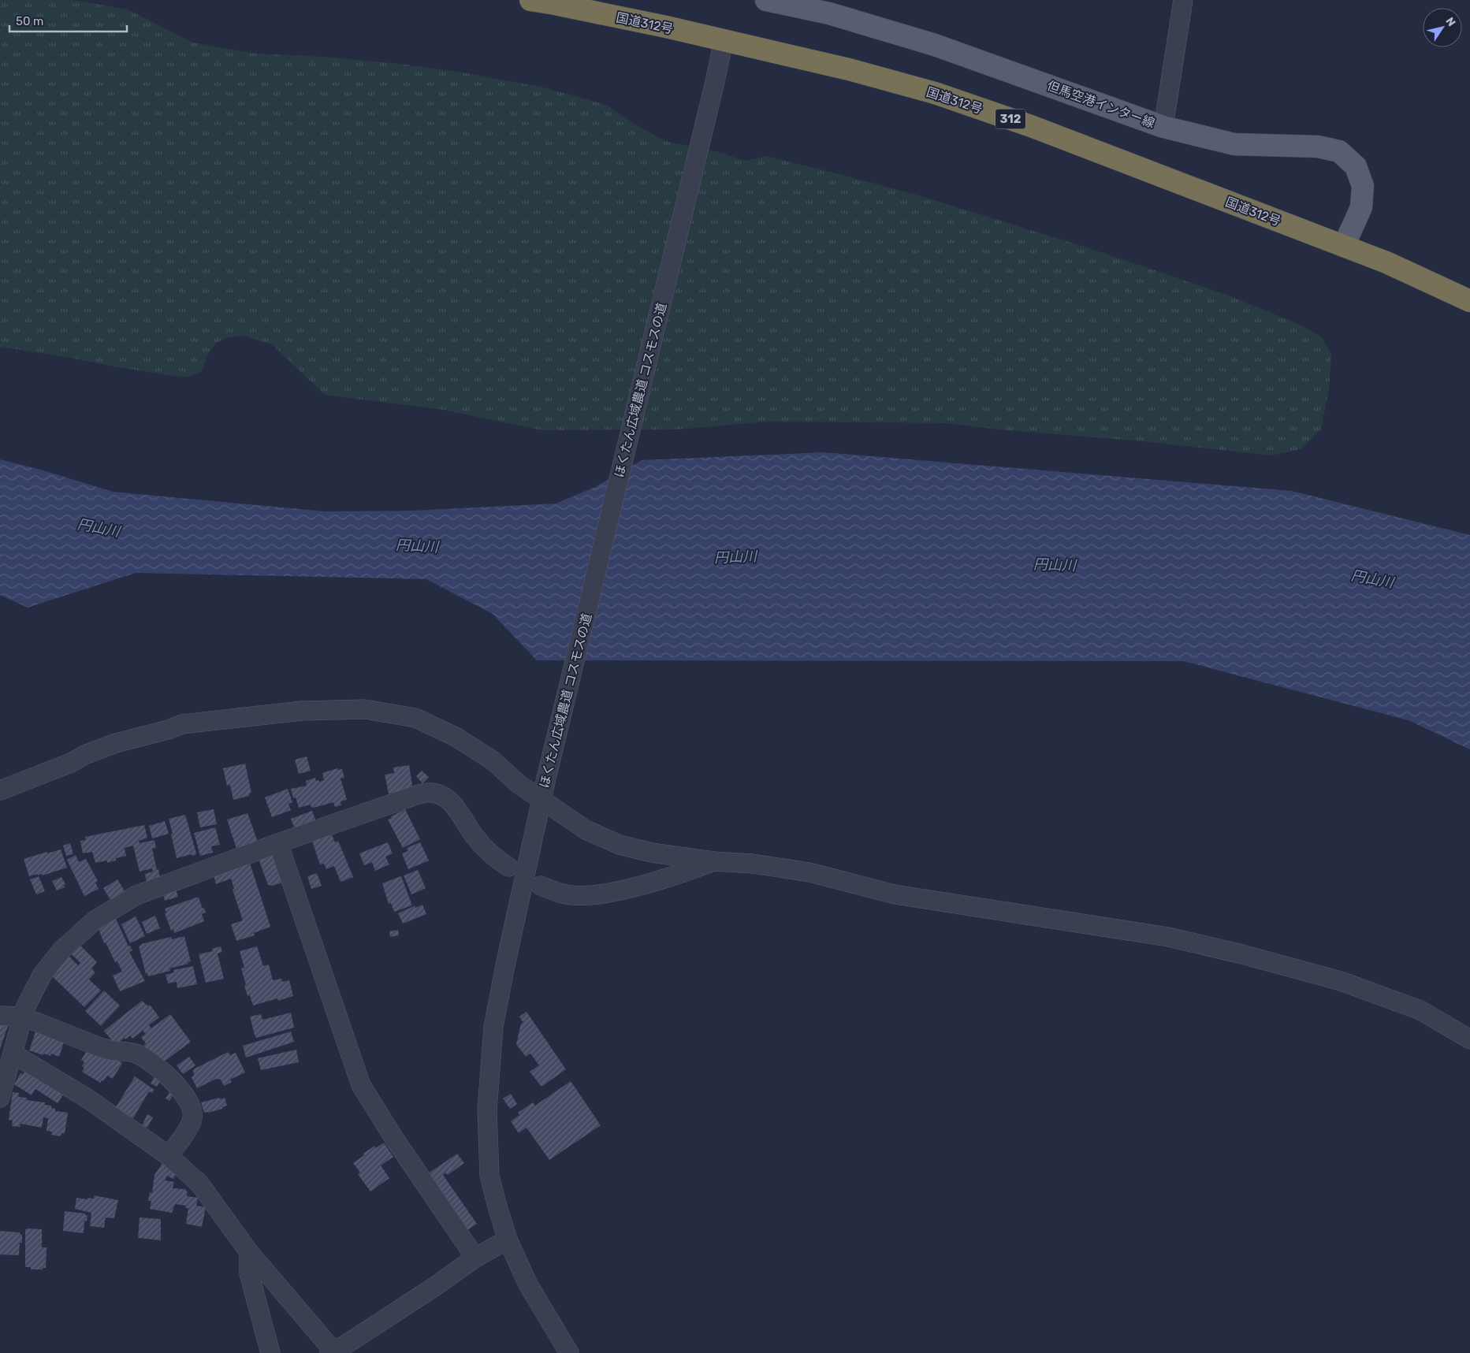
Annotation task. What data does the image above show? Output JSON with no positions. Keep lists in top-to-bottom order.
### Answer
{
  "streets": {
    "highway": ["国道312号", "312"],
    "main road": ["但馬空港インター線"],
    "street": ["ほくたん広域農道 コスモスの道"]
  },
  "crossings": [
    ["国道312号", "但馬空港インター線"],
    ["国道312号", "ほくたん広域農道 コスモスの道"]
  ],
  "water": ["円山川"],
  "scale_bar": "50 m",
  "north": "top right"
}
